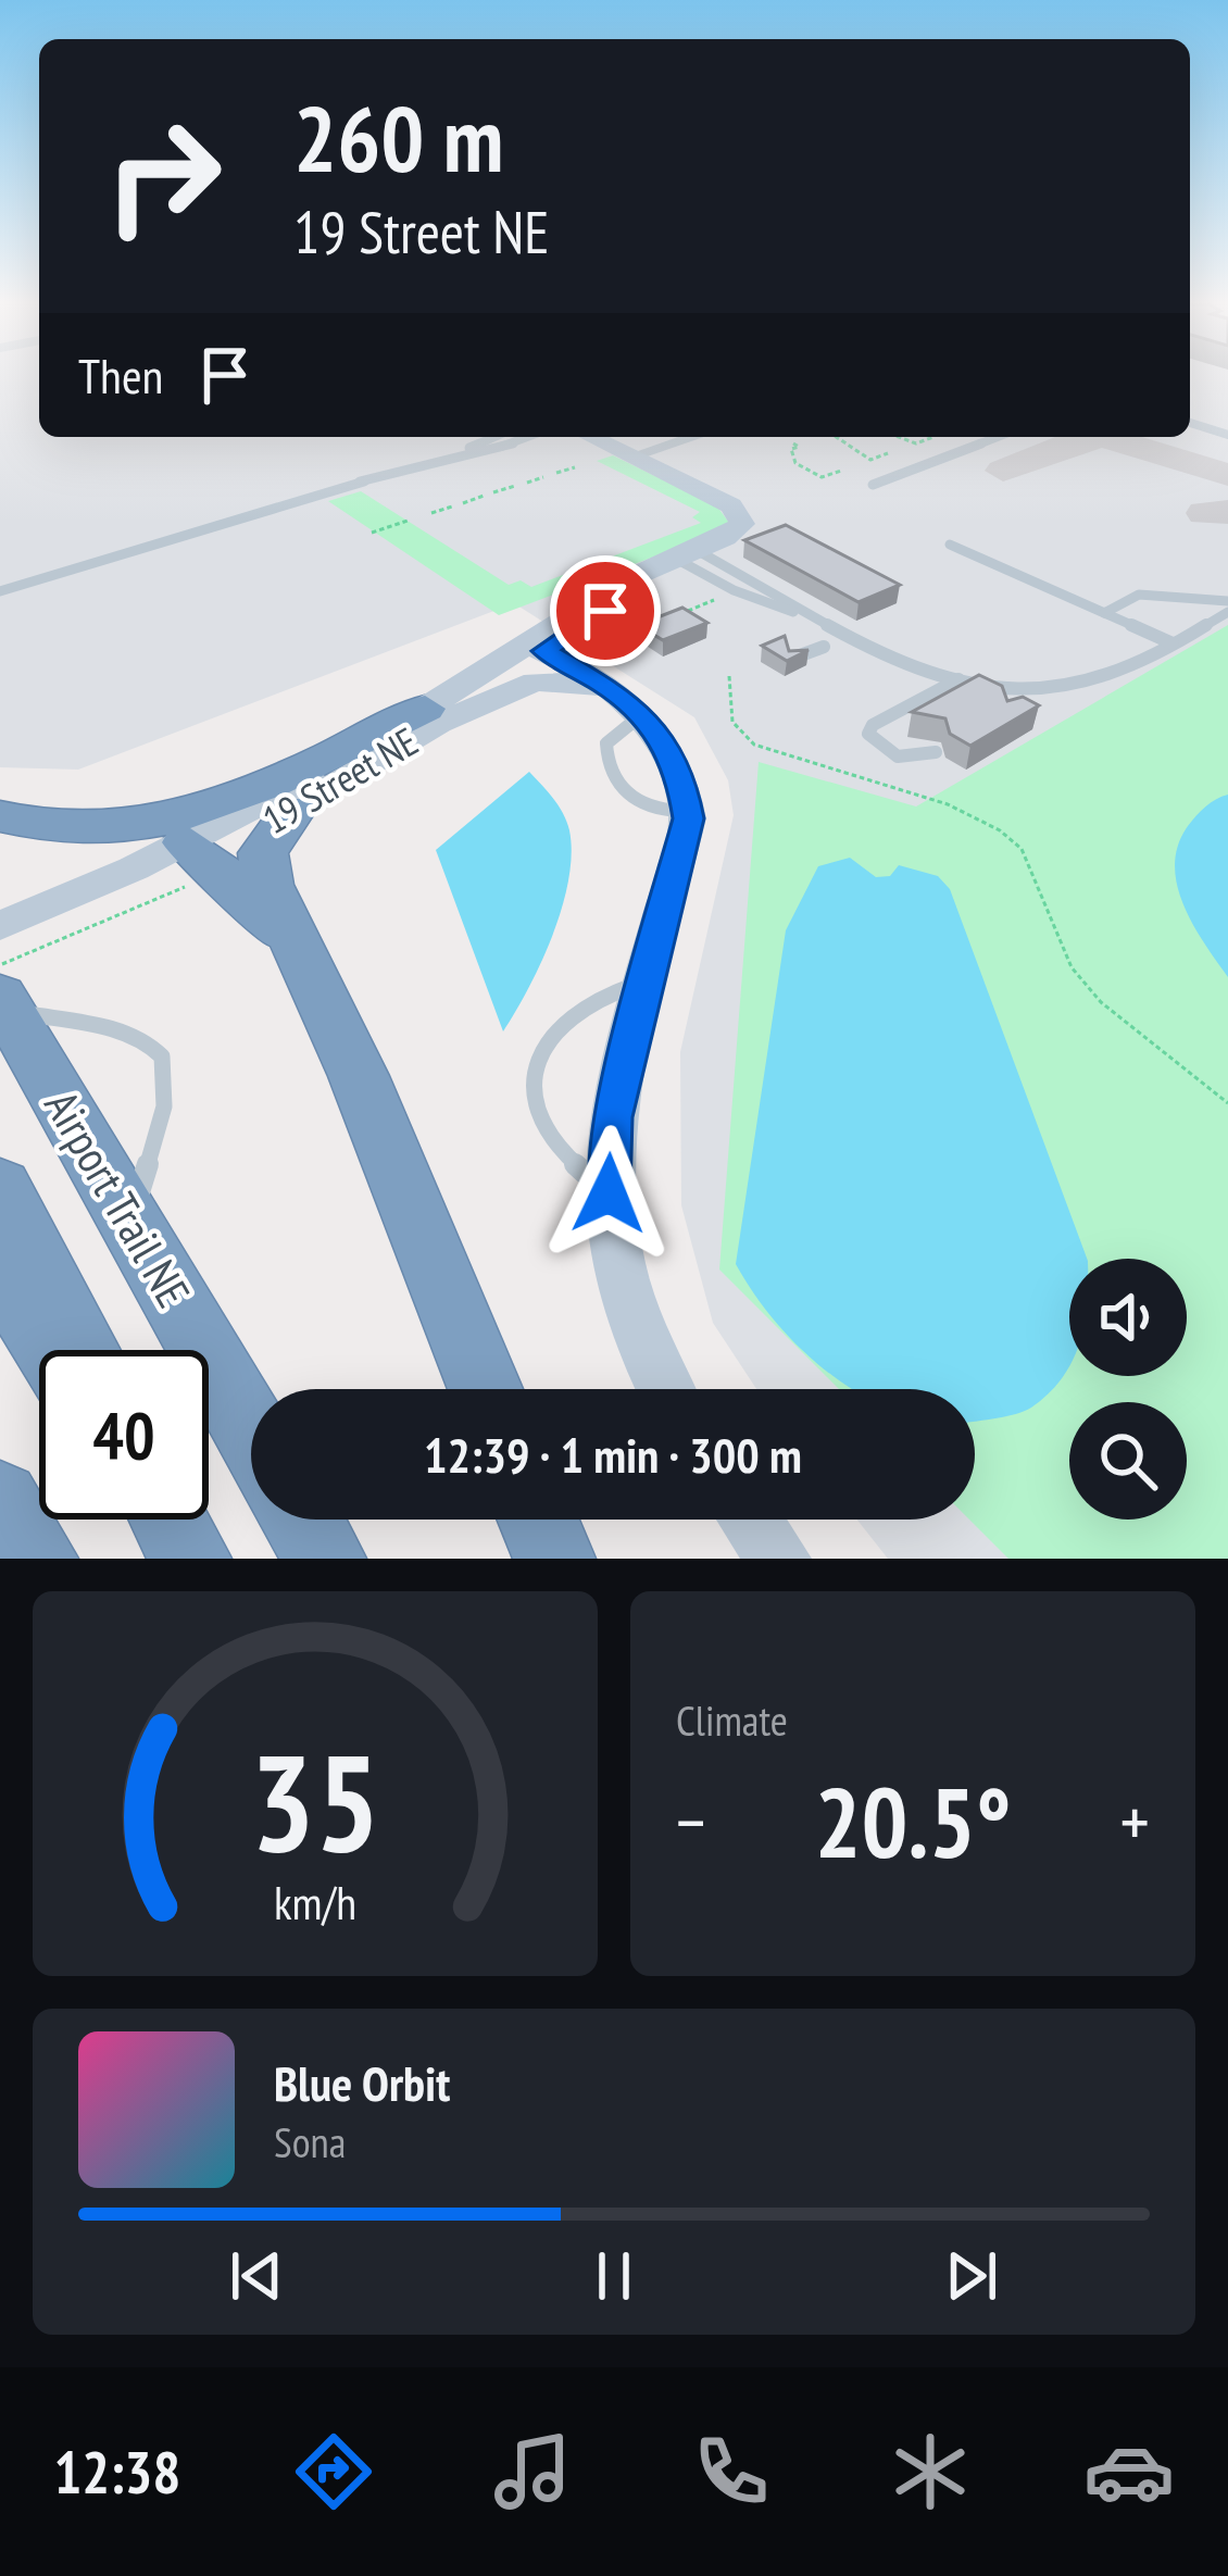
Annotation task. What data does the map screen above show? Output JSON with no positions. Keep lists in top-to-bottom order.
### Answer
{
  "streets": {
    "highway": ["Airport Trail NE"],
    "street": ["19 Street NE"]
  },
  "crossings": [
    ["19 Street NE", "Airport Trail NE"]
  ],
  "page": {
    "turn": ["260 m", "19 Street NE"],
    "then": "Then",
    "limit": "40",
    "trip": "12:39 · 1 min · 300 m",
    "tile": "Climate",
    "heat": ["−", "20.5°", "+"],
    "song": ["Blue Orbit", "Sona"],
    "tabs": "12:38",
    "gauge": ["35", "km/h"]
  }
}
